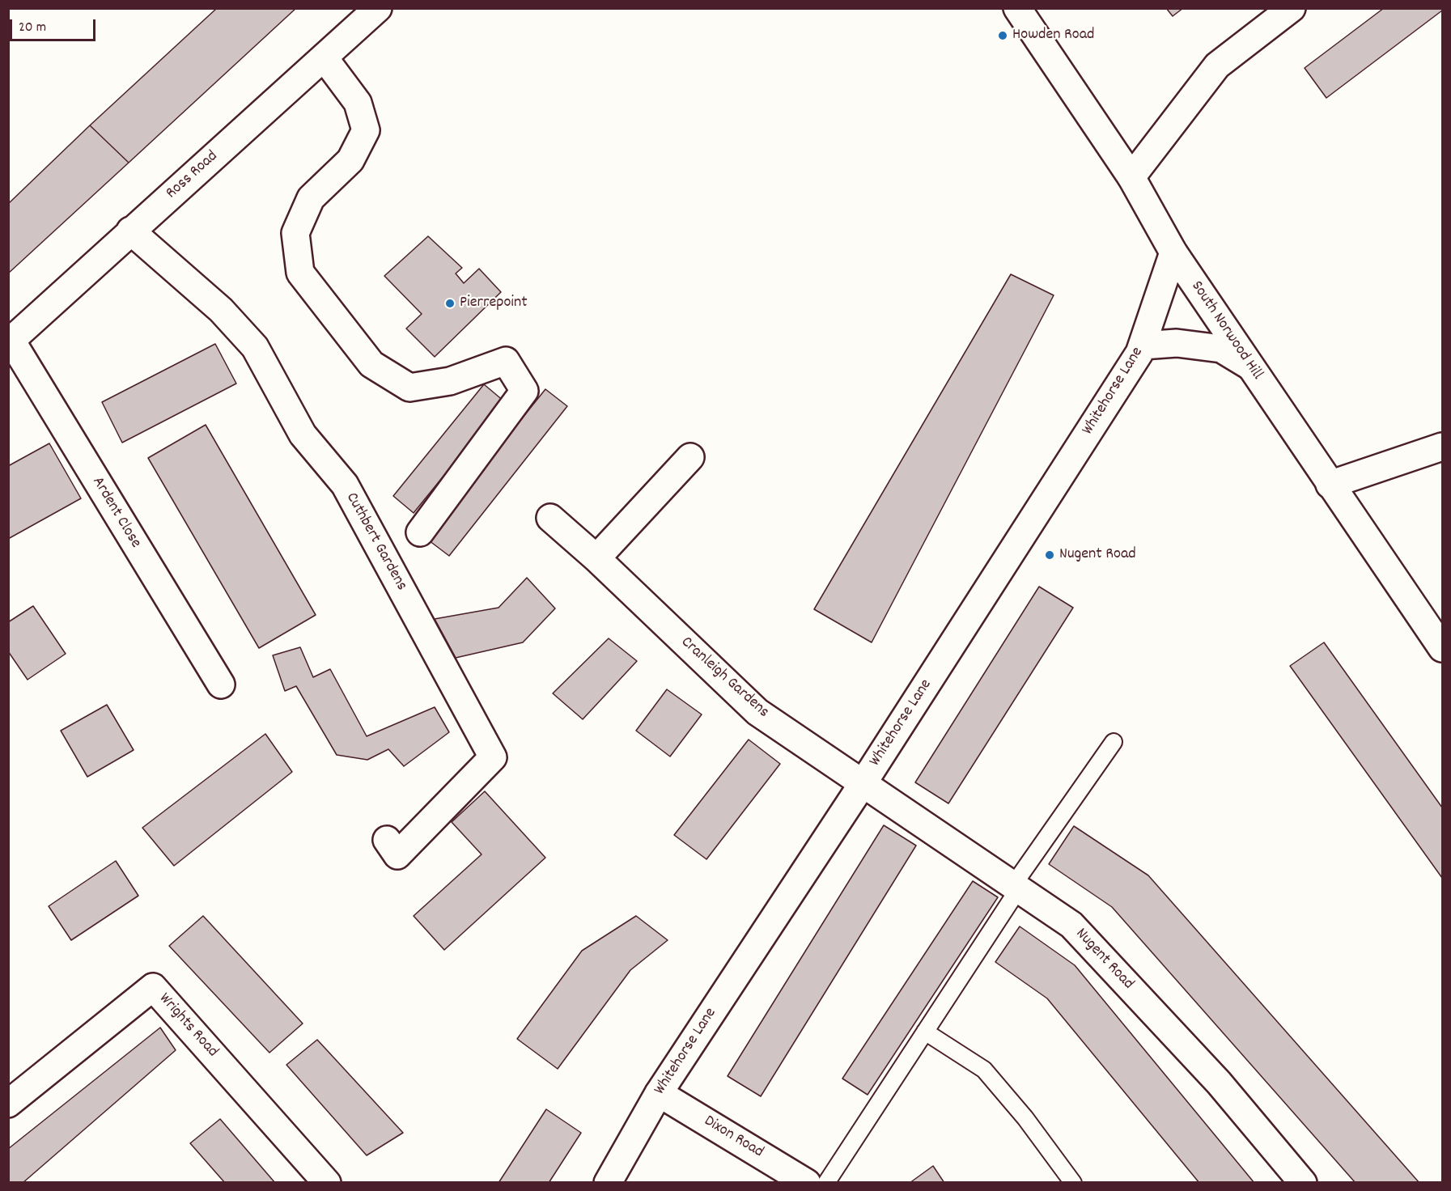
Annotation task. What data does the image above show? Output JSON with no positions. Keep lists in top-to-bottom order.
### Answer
{
  "streets": {
    "street": [
      "Ross Road",
      "South Norwood Hill",
      "Whitehorse Lane",
      "Ardent Close",
      "Cuthbert Gardens",
      "Cranleigh Gardens",
      "Nugent Road",
      "Wrights Road",
      "Dixon Road"
    ]
  },
  "crossings": [
    ["Ross Road", "Ardent Close"],
    ["Ross Road", "Cuthbert Gardens"],
    ["South Norwood Hill", "Whitehorse Lane"],
    ["Whitehorse Lane", "Cranleigh Gardens"],
    ["Whitehorse Lane", "Nugent Road"],
    ["Whitehorse Lane", "Dixon Road"],
    ["Cranleigh Gardens", "Nugent Road"]
  ],
  "places": ["Howden Road", "Pierrepoint", "Nugent Road"],
  "scale_bar": "20 m"
}
